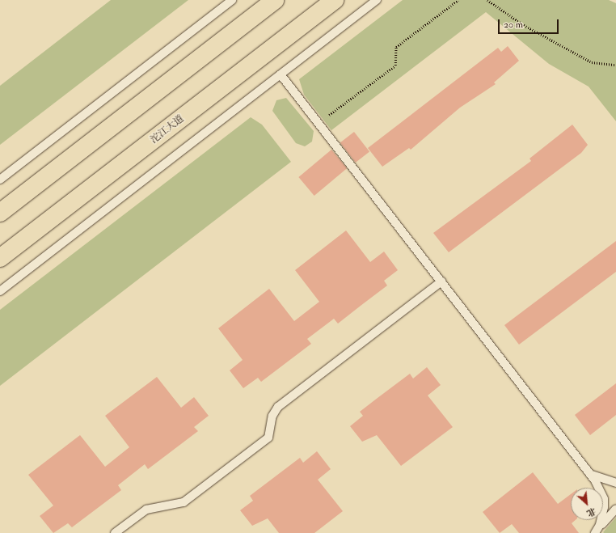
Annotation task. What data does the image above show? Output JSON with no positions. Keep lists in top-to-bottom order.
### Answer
{
  "streets": {
    "highway": ["沱江大道"]
  },
  "scale_bar": "20 m",
  "north": "bottom right"
}
